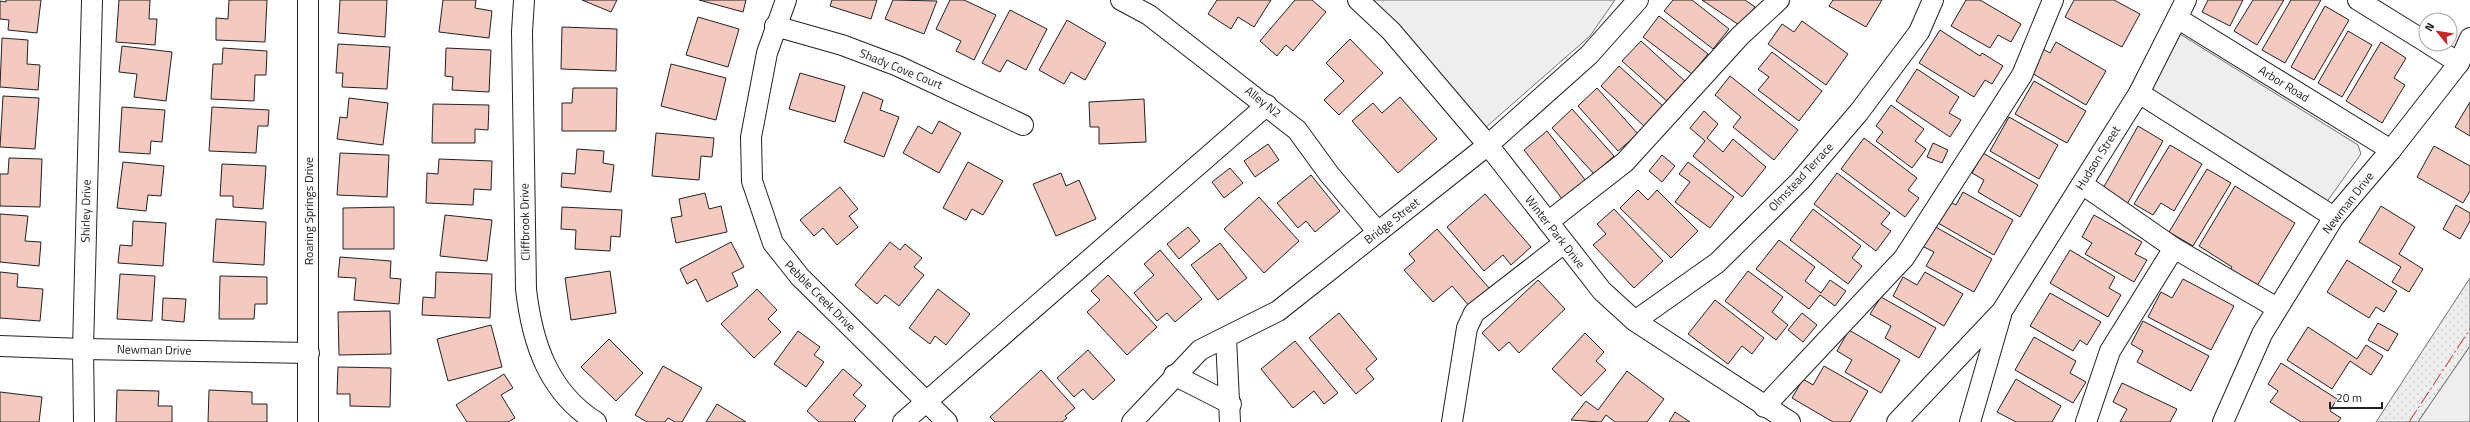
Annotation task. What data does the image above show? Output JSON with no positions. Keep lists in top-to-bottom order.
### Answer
{
  "streets": {
    "street": [
      "Shady Cove Court",
      "Arbor Road",
      "Alley N2",
      "Hudson Street",
      "Olmstead Terrace",
      "Newman Drive",
      "Shirley Drive",
      "Roaring Springs Drive",
      "Bridge Street",
      "Cliffbrook Drive",
      "Winter Park Drive",
      "Pebble Creek Drive"
    ]
  },
  "crossings": [
    ["Shady Cove Court", "Pebble Creek Drive"],
    ["Arbor Road", "Hudson Street"],
    ["Arbor Road", "Newman Drive"],
    ["Alley N2", "Bridge Street"],
    ["Olmstead Terrace", "Winter Park Drive"],
    ["Newman Drive", "Shirley Drive"],
    ["Newman Drive", "Roaring Springs Drive"],
    ["Bridge Street", "Winter Park Drive"]
  ],
  "scale_bar": "20 m",
  "north": "top left"
}
